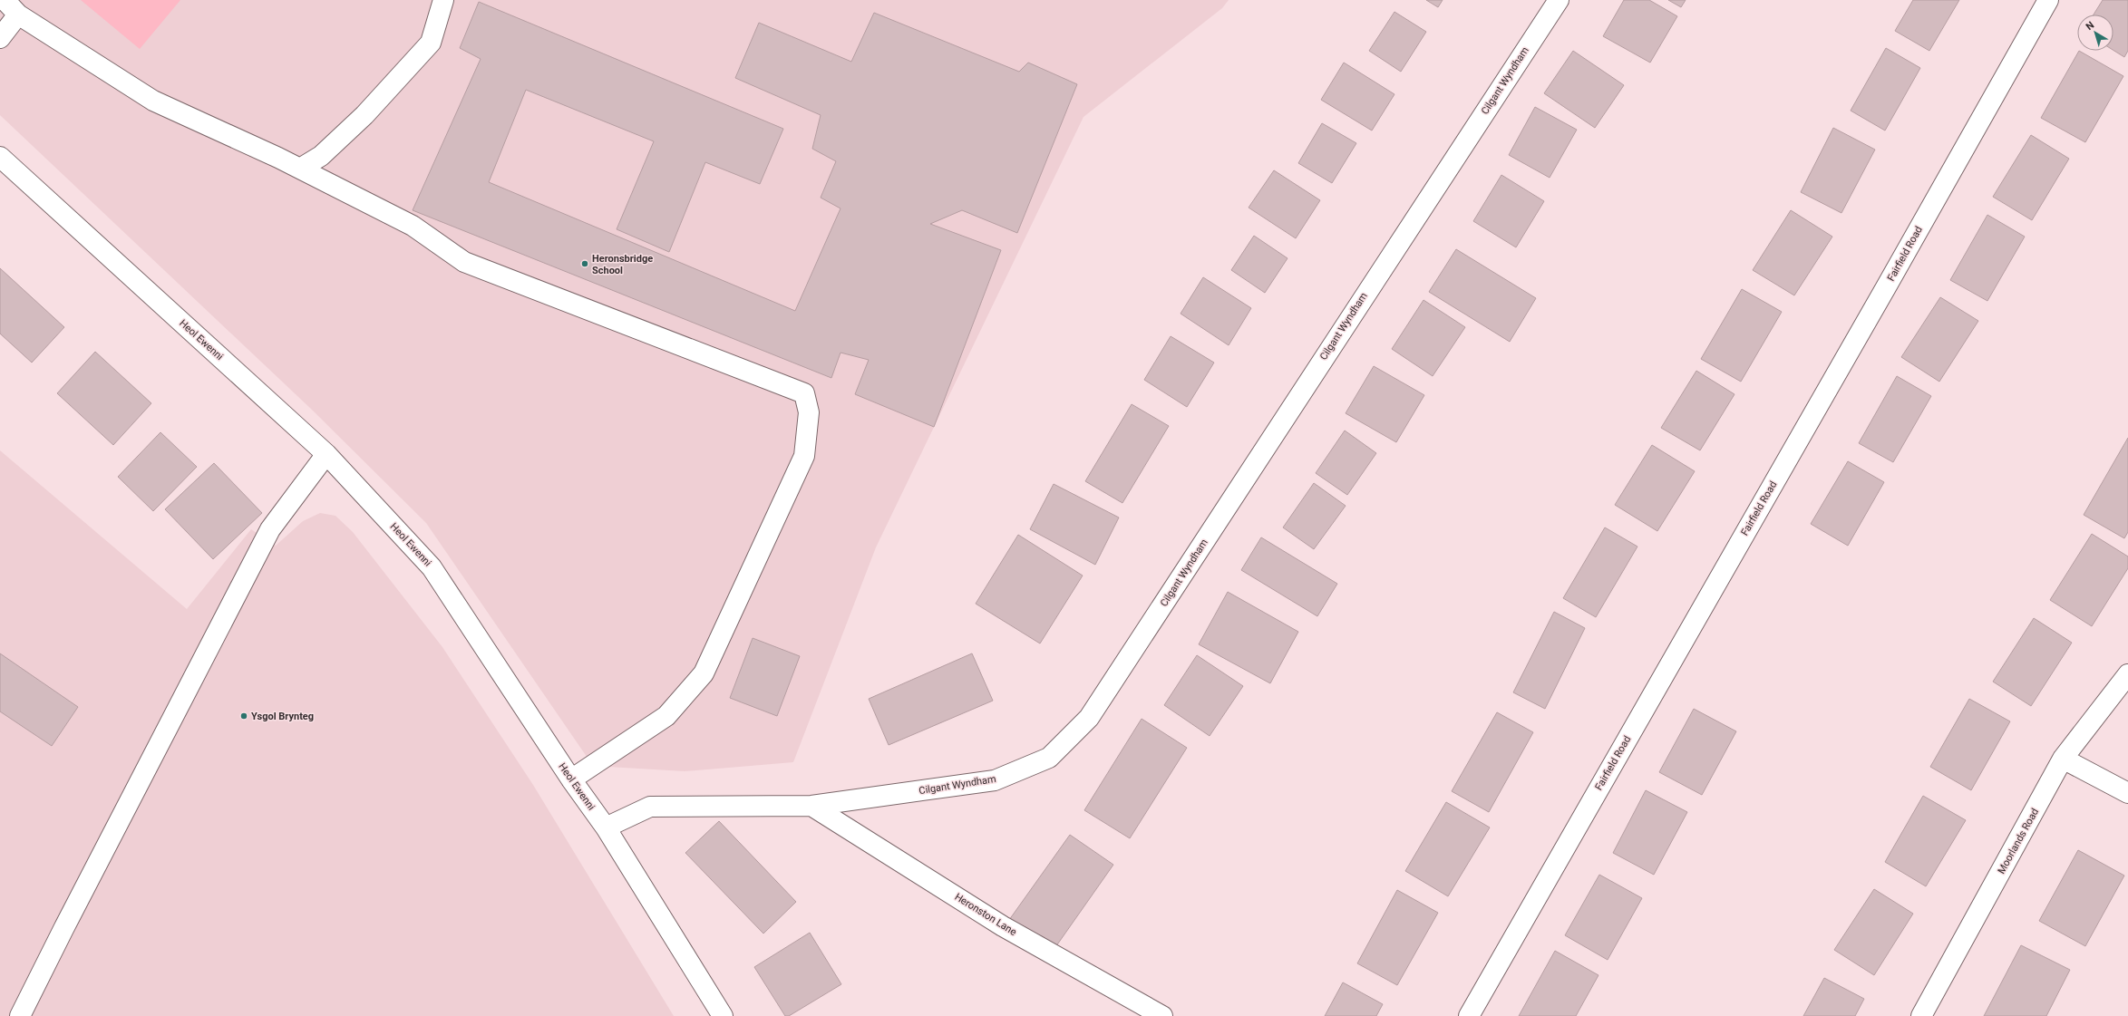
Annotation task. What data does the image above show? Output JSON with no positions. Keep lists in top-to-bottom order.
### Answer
{
  "streets": {
    "street": [
      "Cilgant Wyndham",
      "Fairfield Road",
      "Heol Ewenni",
      "Moorlands Road",
      "Heronston Lane"
    ]
  },
  "crossings": [
    ["Cilgant Wyndham", "Heol Ewenni"],
    ["Cilgant Wyndham", "Heronston Lane"]
  ],
  "places": ["Heronsbridge School", "Ysgol Brynteg"],
  "north": "top left"
}
